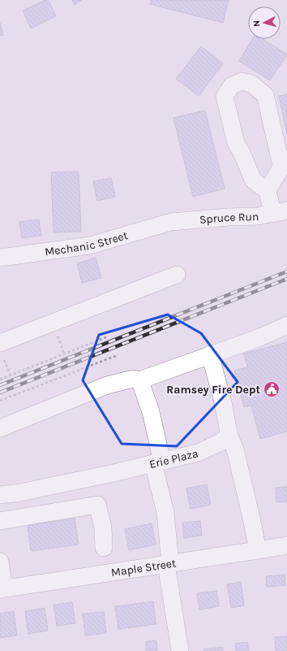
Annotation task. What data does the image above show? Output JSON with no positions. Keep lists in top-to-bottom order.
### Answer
{
  "streets": {
    "street": [
      "Spruce Run",
      "Mechanic Street",
      "Erie Plaza",
      "Maple Street"
    ]
  },
  "crossings": [
    ["Spruce Run", "Mechanic Street"]
  ],
  "places": {
    "public building": ["Ramsey Fire Dept"]
  },
  "north": "left"
}
